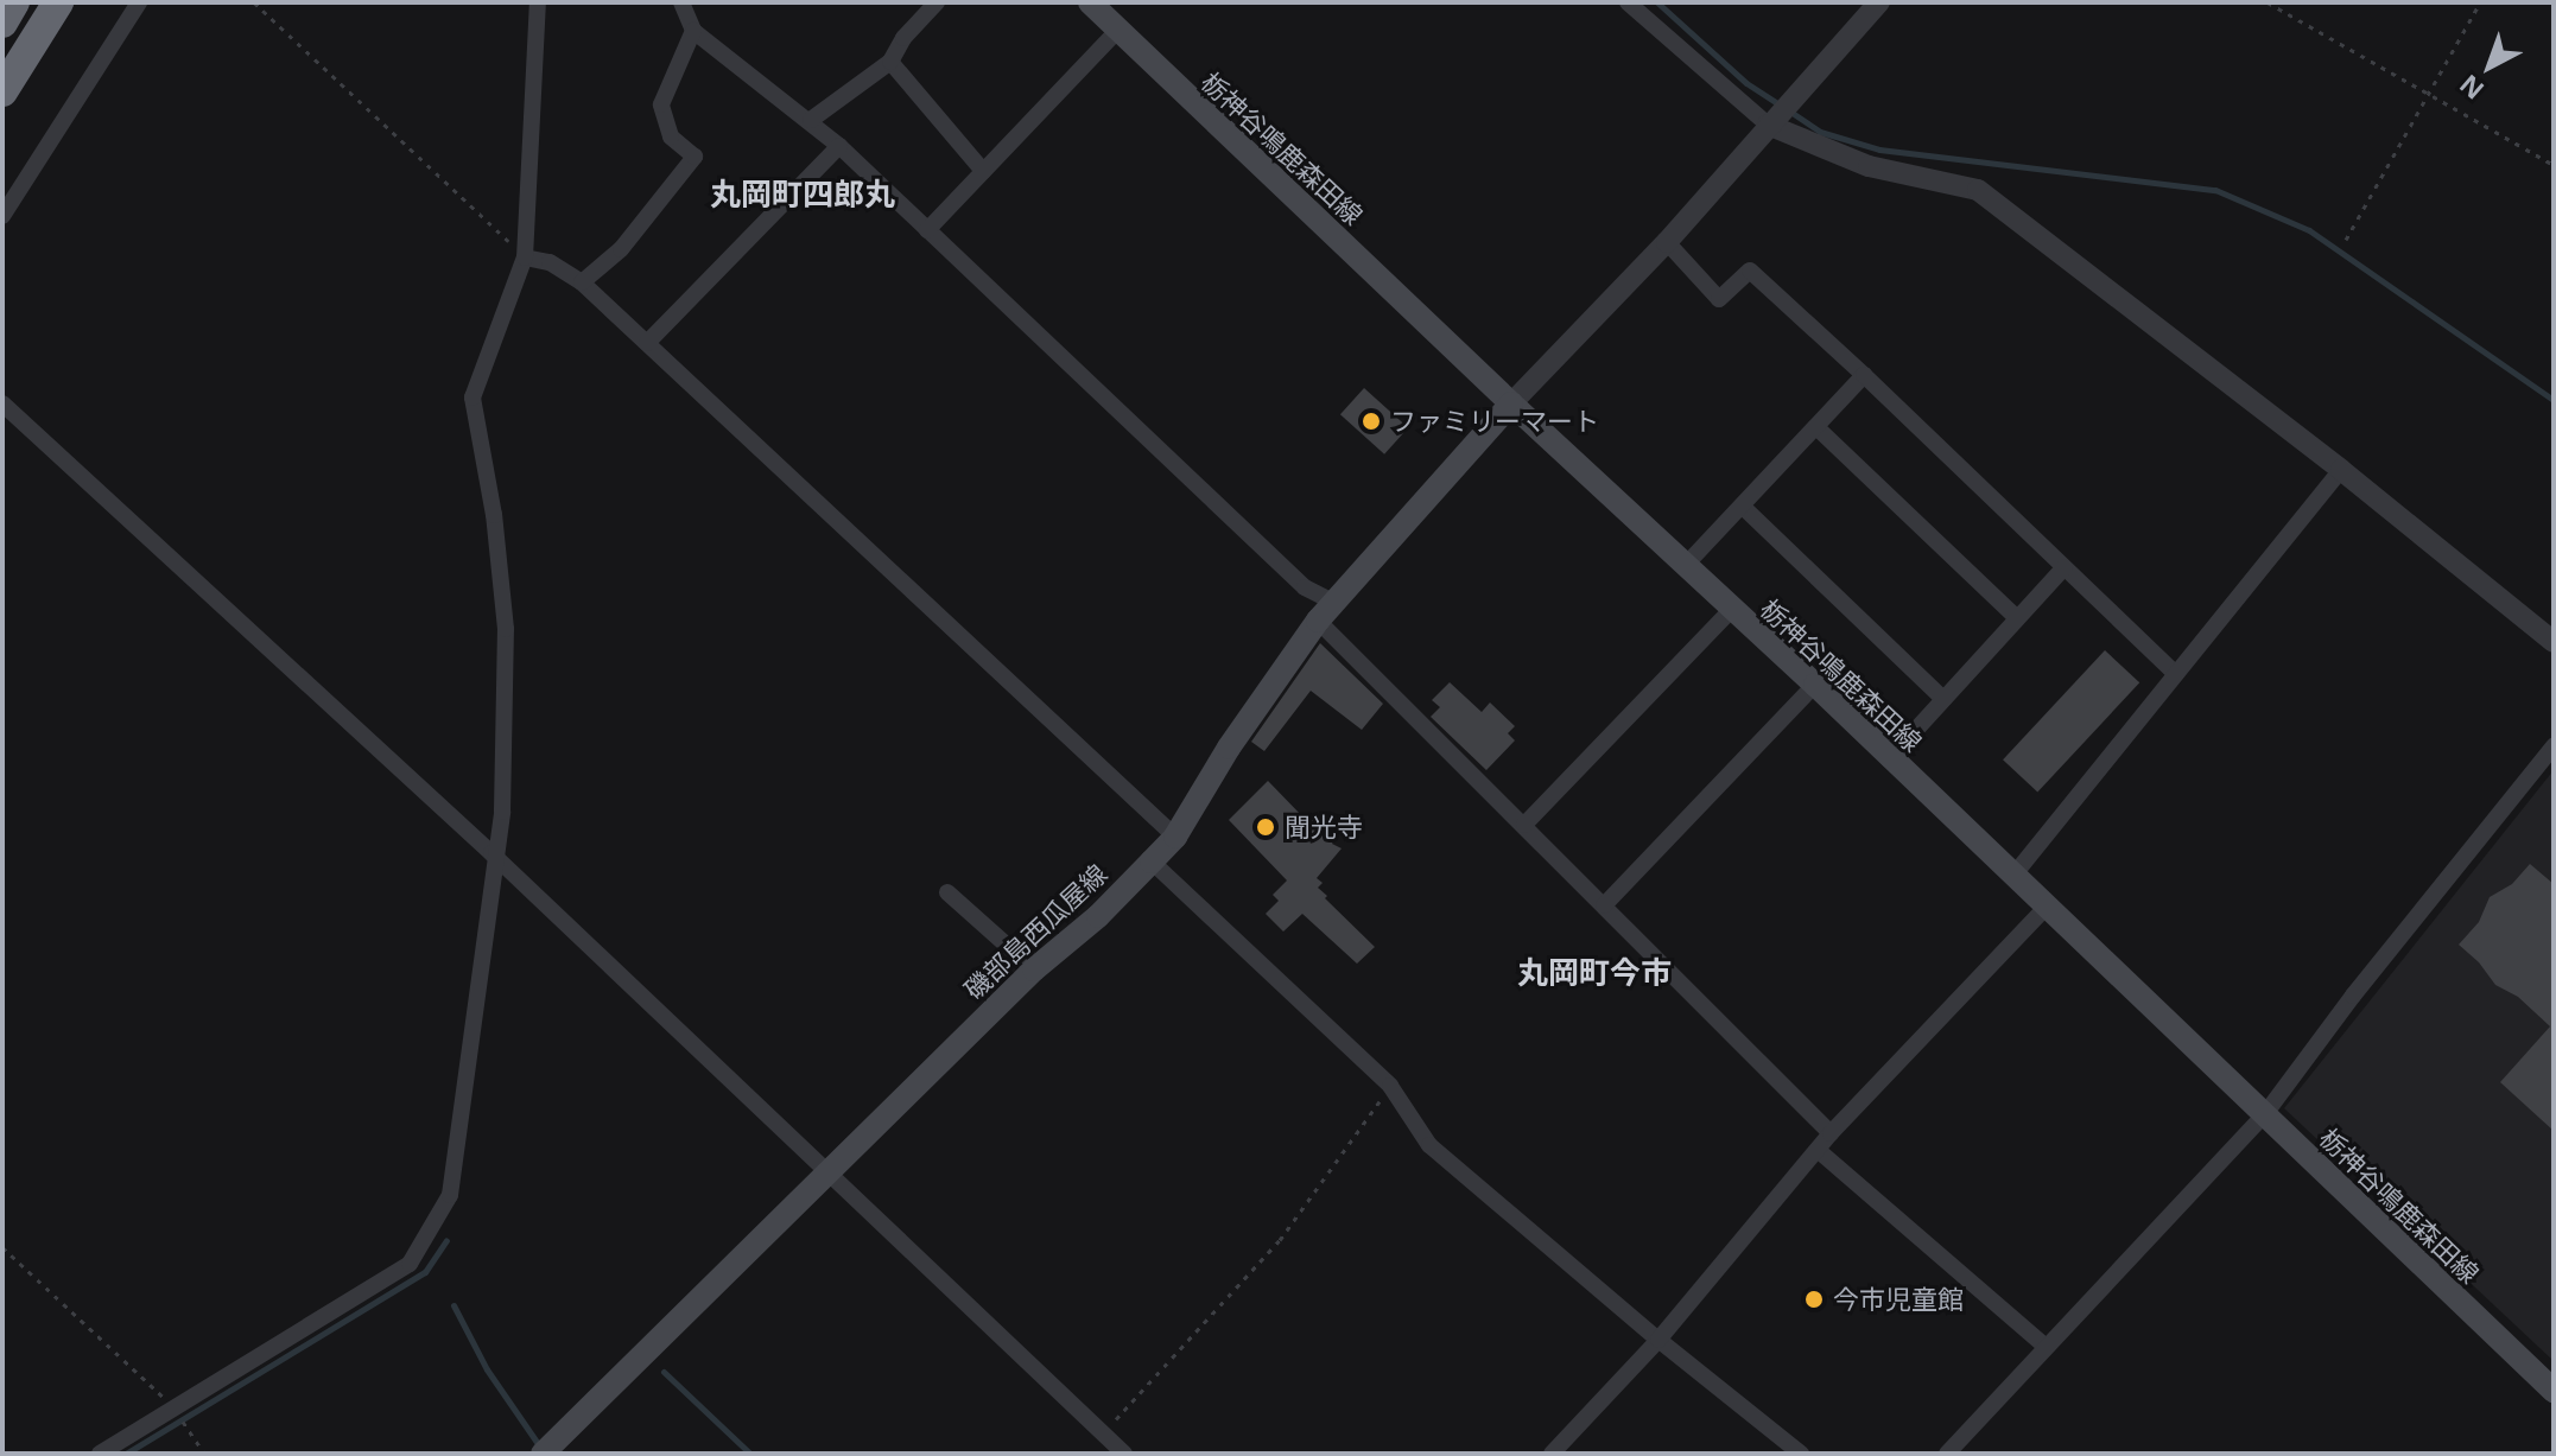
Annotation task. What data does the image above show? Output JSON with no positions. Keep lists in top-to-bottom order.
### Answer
{
  "streets": {
    "main road": ["栃神谷鳴鹿森田線", "磯部島西瓜屋線"]
  },
  "crossings": [
    ["栃神谷鳴鹿森田線", "磯部島西瓜屋線"]
  ],
  "districts": ["丸岡町四郎丸", "丸岡町今市"],
  "places": ["ファミリーマート", "聞光寺", "今市児童館"],
  "north": "bottom left"
}
